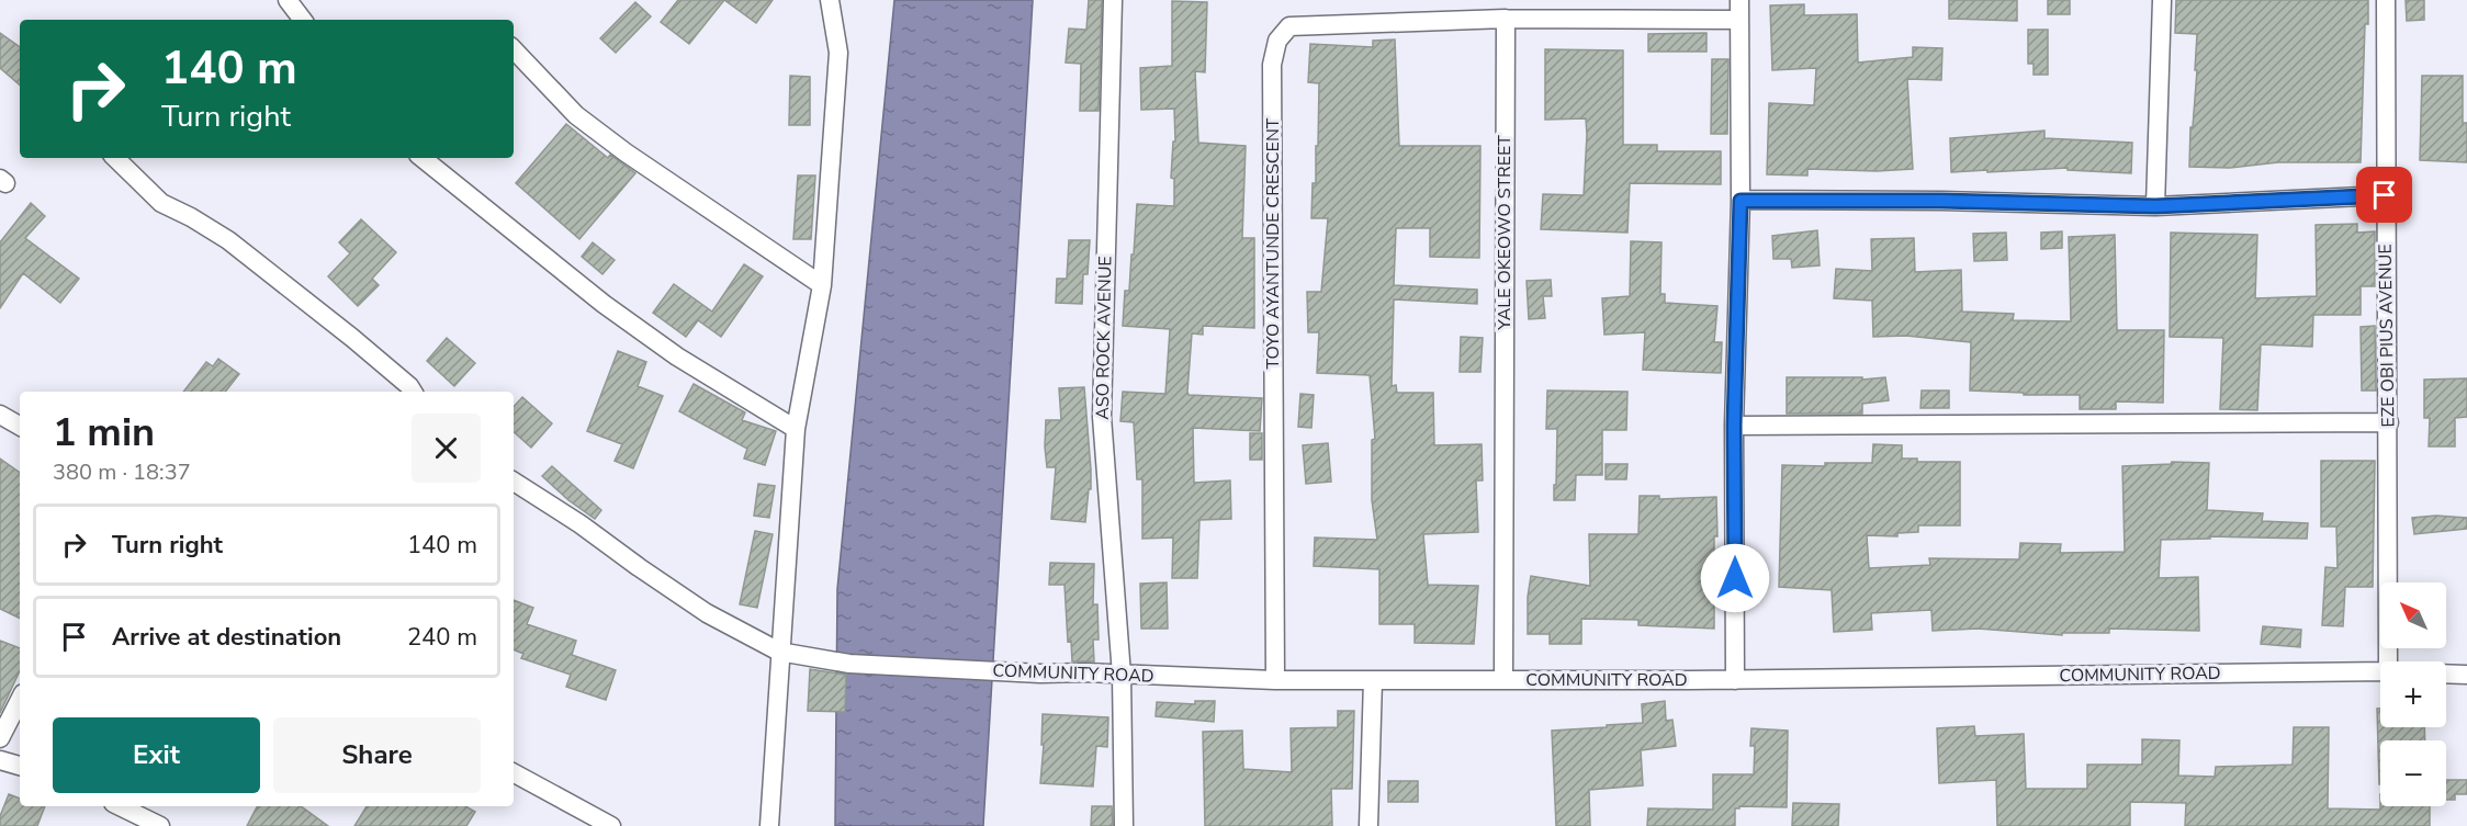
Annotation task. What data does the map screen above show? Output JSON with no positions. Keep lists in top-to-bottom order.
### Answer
{
  "streets": {
    "street": [
      "YALE OKEOWO STREET",
      "TOYO AYANTUNDE CRESCENT",
      "EZE OBI PIUS AVENUE",
      "ASO ROCK AVENUE",
      "COMMUNITY ROAD"
    ]
  },
  "crossings": [
    ["YALE OKEOWO STREET", "TOYO AYANTUNDE CRESCENT"],
    ["YALE OKEOWO STREET", "COMMUNITY ROAD"],
    ["TOYO AYANTUNDE CRESCENT", "COMMUNITY ROAD"],
    ["ASO ROCK AVENUE", "COMMUNITY ROAD"]
  ],
  "north": "top left",
  "page": {
    "turn": ["140 m", "Turn right"],
    "heading": ["1 min", "380 m · 18:37"],
    "list": [
      {
        "name": "Turn right",
        "value": "140 m"
      },
      {
        "name": "Arrive at destination",
        "value": "240 m"
      }
    ],
    "map_buttons": ["+", "−"],
    "buttons": ["Exit", "Share"]
  }
}
